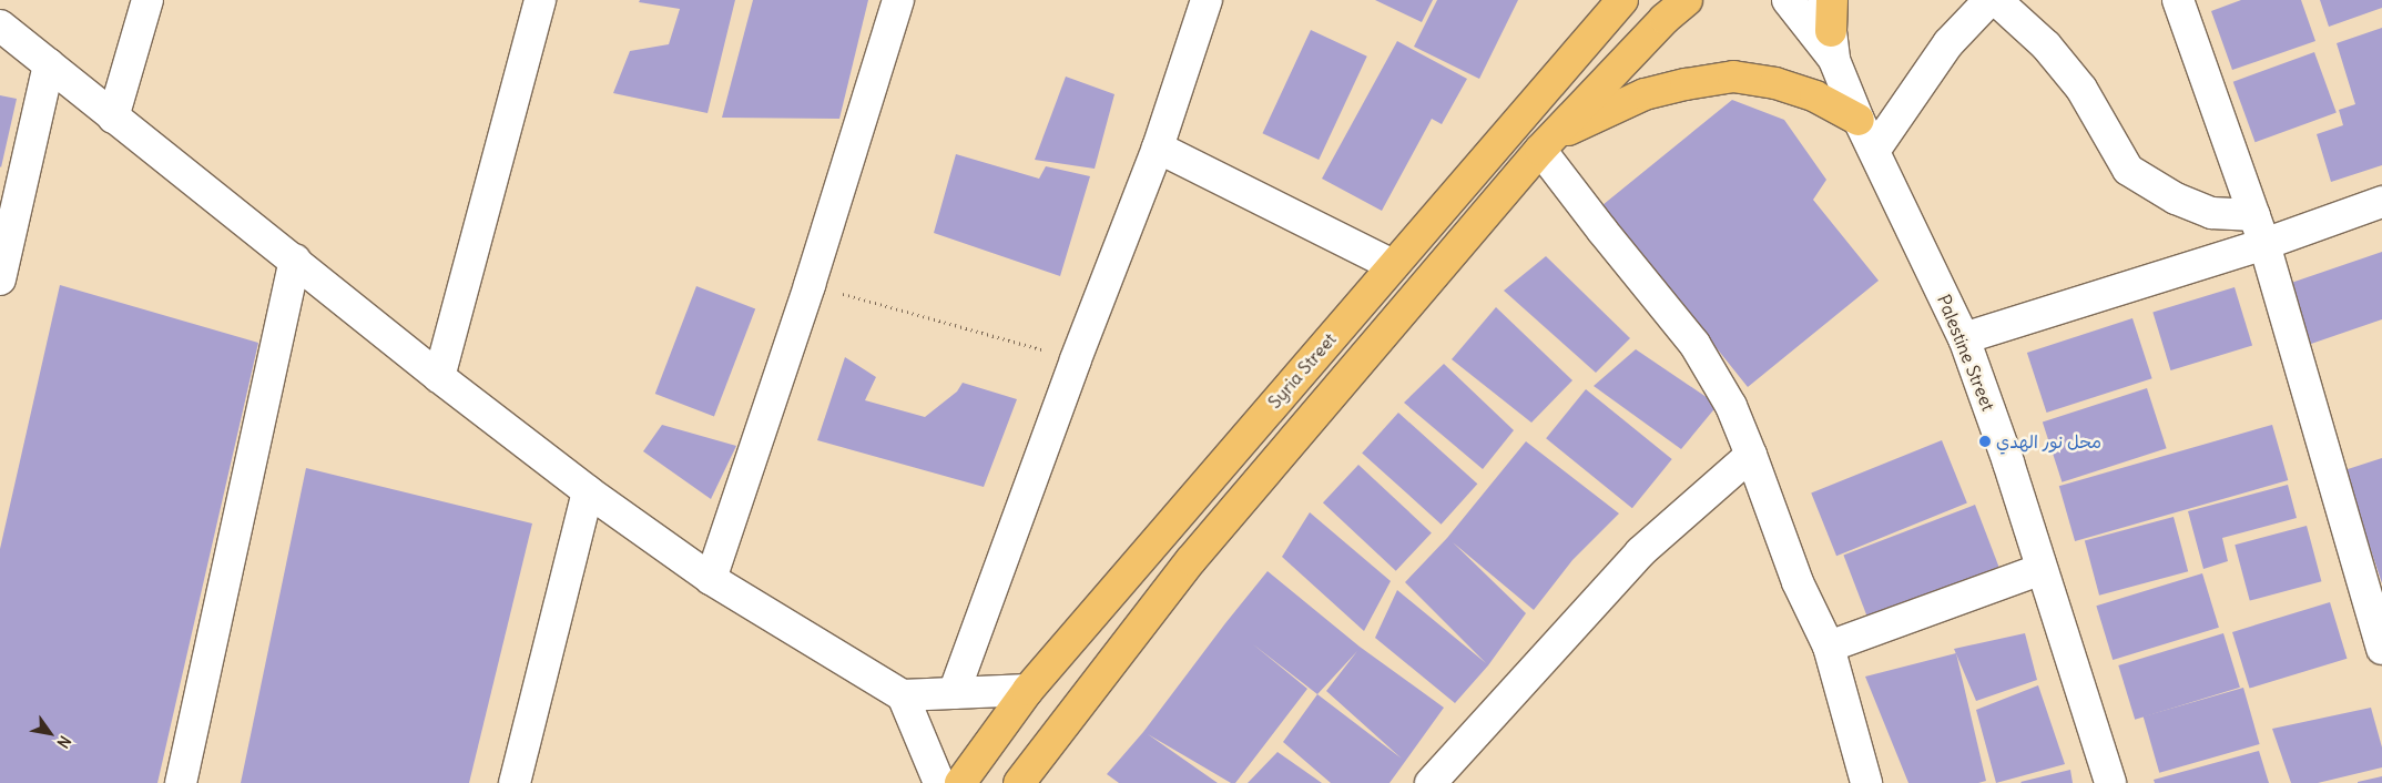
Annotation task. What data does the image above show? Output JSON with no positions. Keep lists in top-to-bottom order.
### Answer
{
  "streets": {
    "main road": ["Syria Street"],
    "street": ["Palestine Street"]
  },
  "places": ["محل نور الهدي"],
  "north": "bottom right"
}
